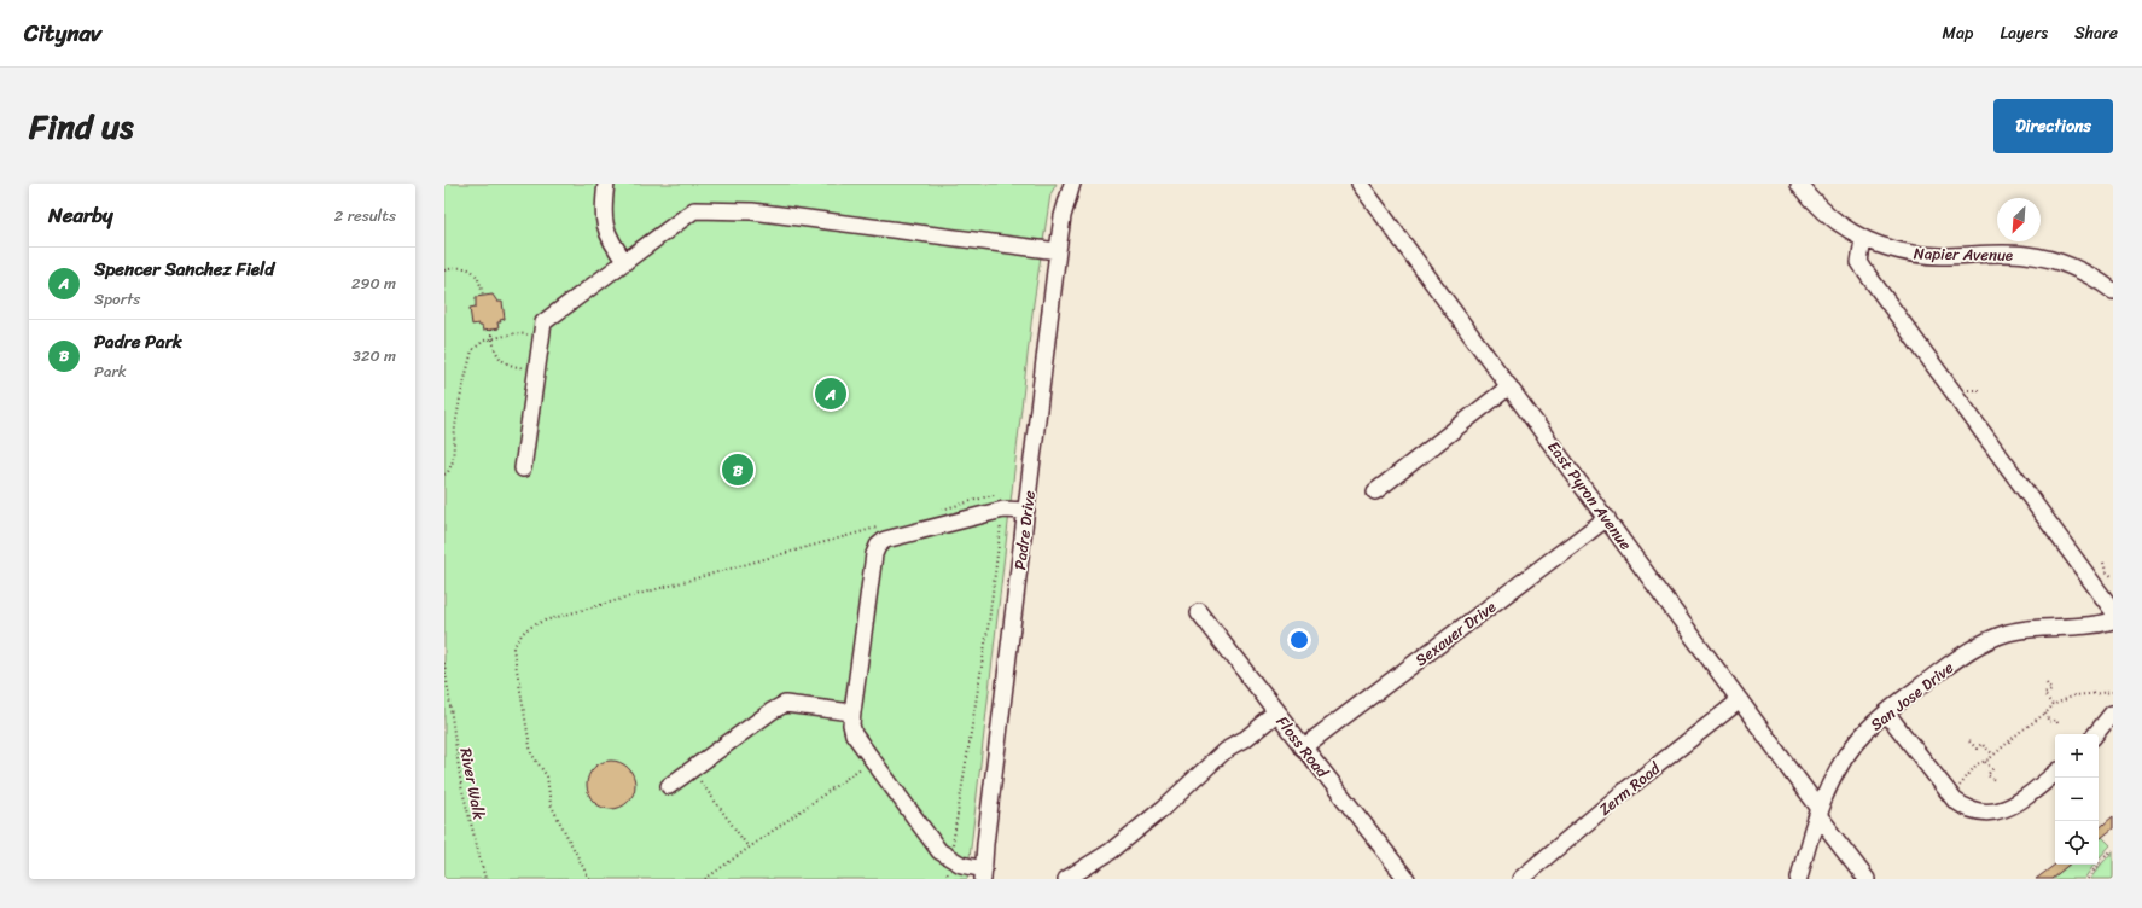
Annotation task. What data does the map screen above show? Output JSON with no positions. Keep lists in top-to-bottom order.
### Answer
{
  "streets": {
    "street": [
      "Napier Avenue",
      "East Pyron Avenue",
      "Padre Drive",
      "Sexauer Drive",
      "San Jose Drive",
      "Floss Road",
      "Zerm Road"
    ],
    "path": ["River Walk"]
  },
  "crossings": [
    ["East Pyron Avenue", "Sexauer Drive"],
    ["East Pyron Avenue", "San Jose Drive"],
    ["East Pyron Avenue", "Zerm Road"],
    ["Sexauer Drive", "Floss Road"]
  ],
  "north": "bottom left",
  "page": {
    "header": "Citynav",
    "nav": ["Map", "Layers", "Share"],
    "title": "Find us",
    "buttons": "Directions",
    "heading": ["Nearby", "2 results"],
    "list": [
      {
        "mark": "A",
        "name": "Spencer Sanchez Field",
        "note": "Sports",
        "value": "290 m"
      },
      {
        "mark": "B",
        "name": "Padre Park",
        "note": "Park",
        "value": "320 m"
      }
    ],
    "pins": ["A", "B"],
    "map_buttons": ["+", "−"]
  }
}
